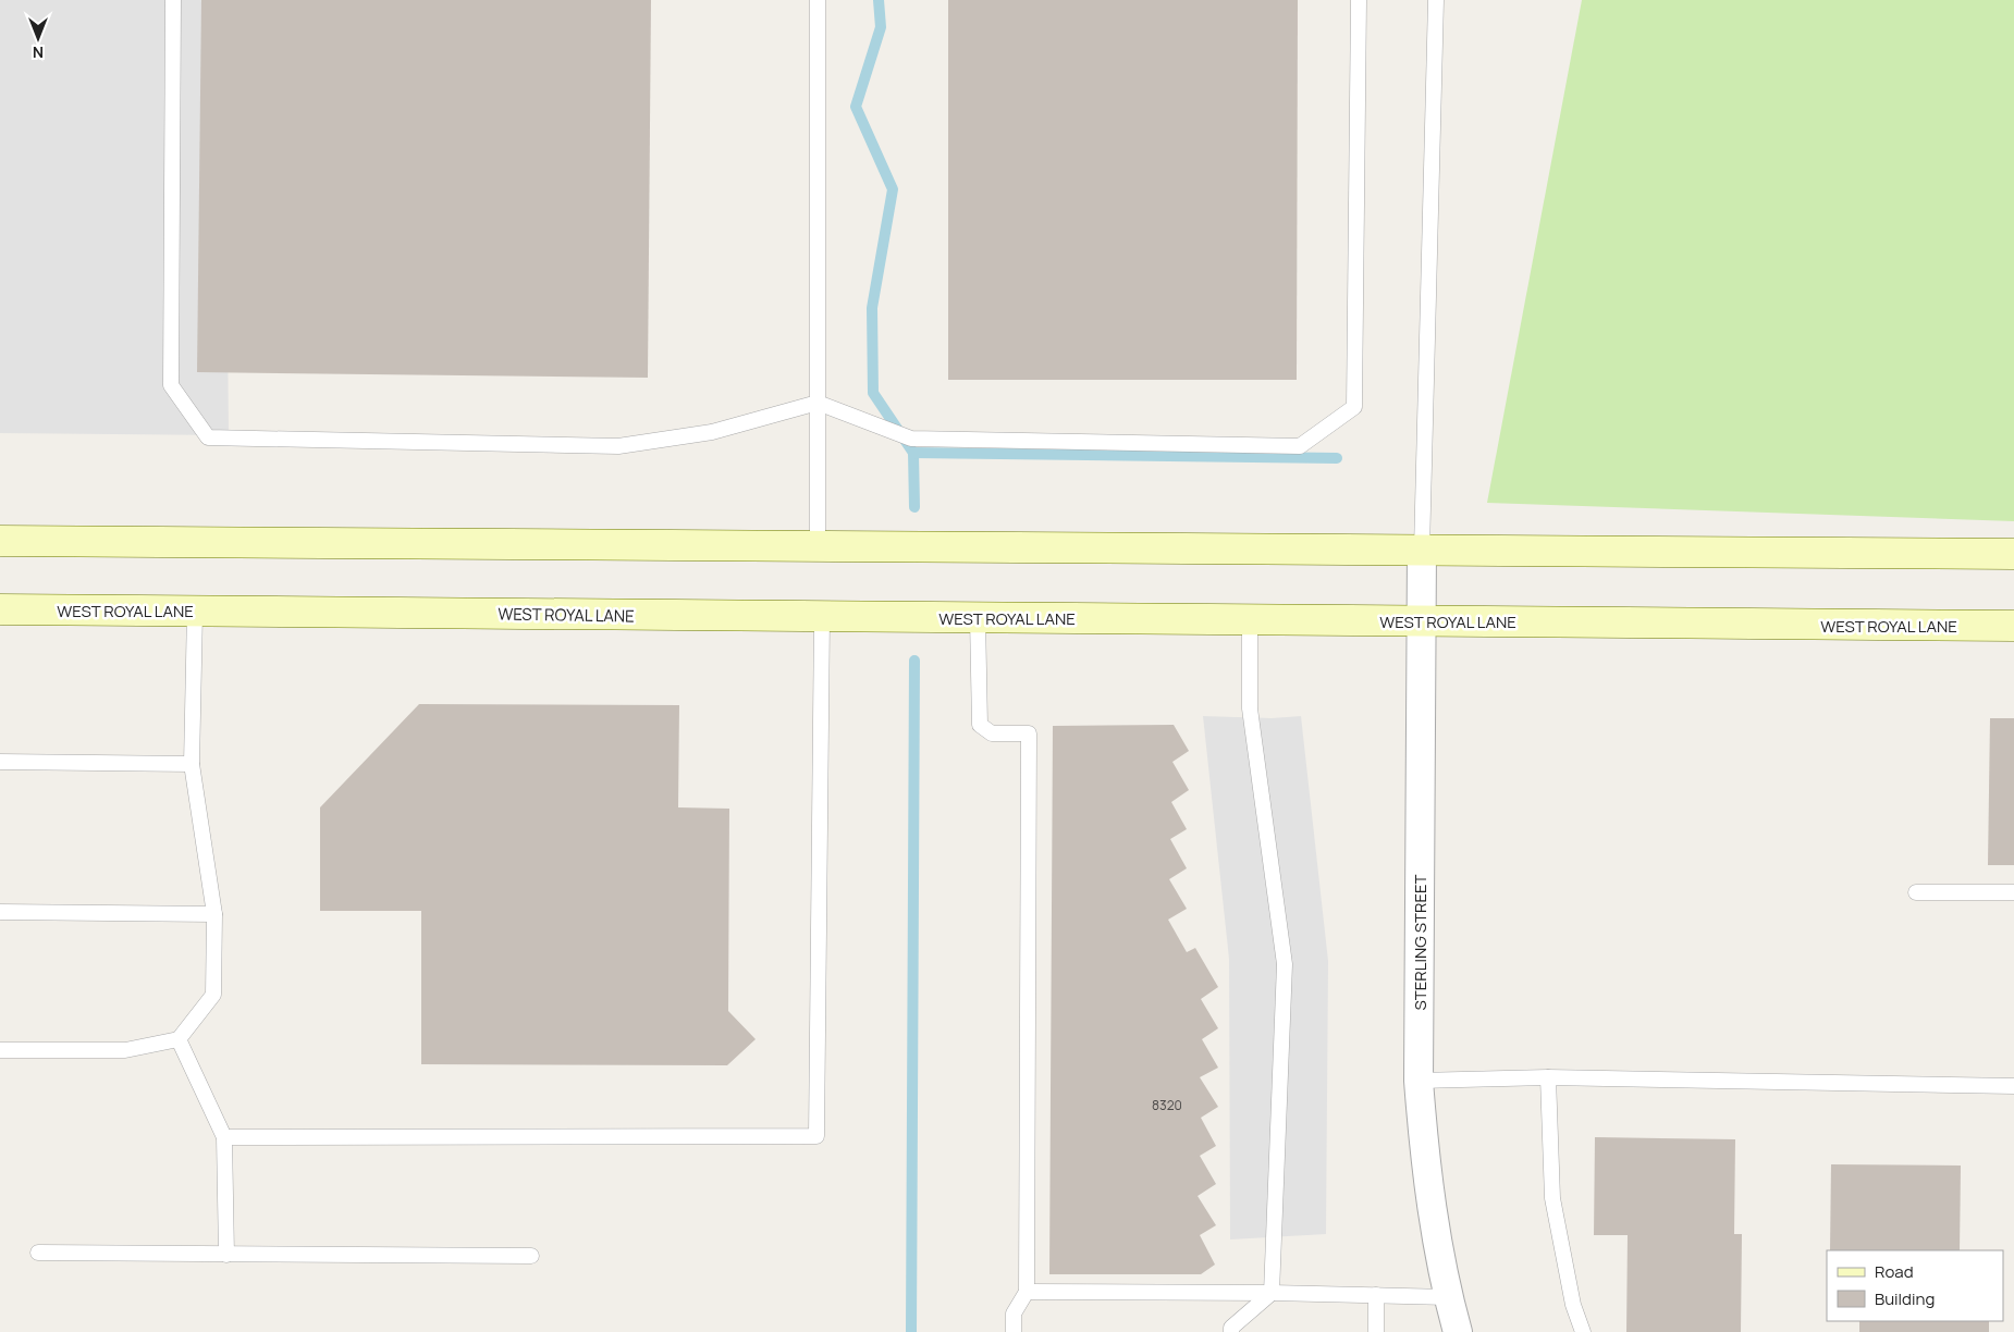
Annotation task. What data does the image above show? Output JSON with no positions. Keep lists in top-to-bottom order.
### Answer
{
  "streets": {
    "main road": ["WEST ROYAL LANE"],
    "street": ["STERLING STREET"]
  },
  "crossings": [
    ["WEST ROYAL LANE", "STERLING STREET"]
  ],
  "house_numbers": ["8320"],
  "legend": ["Road", "Building"],
  "north": "bottom"
}
